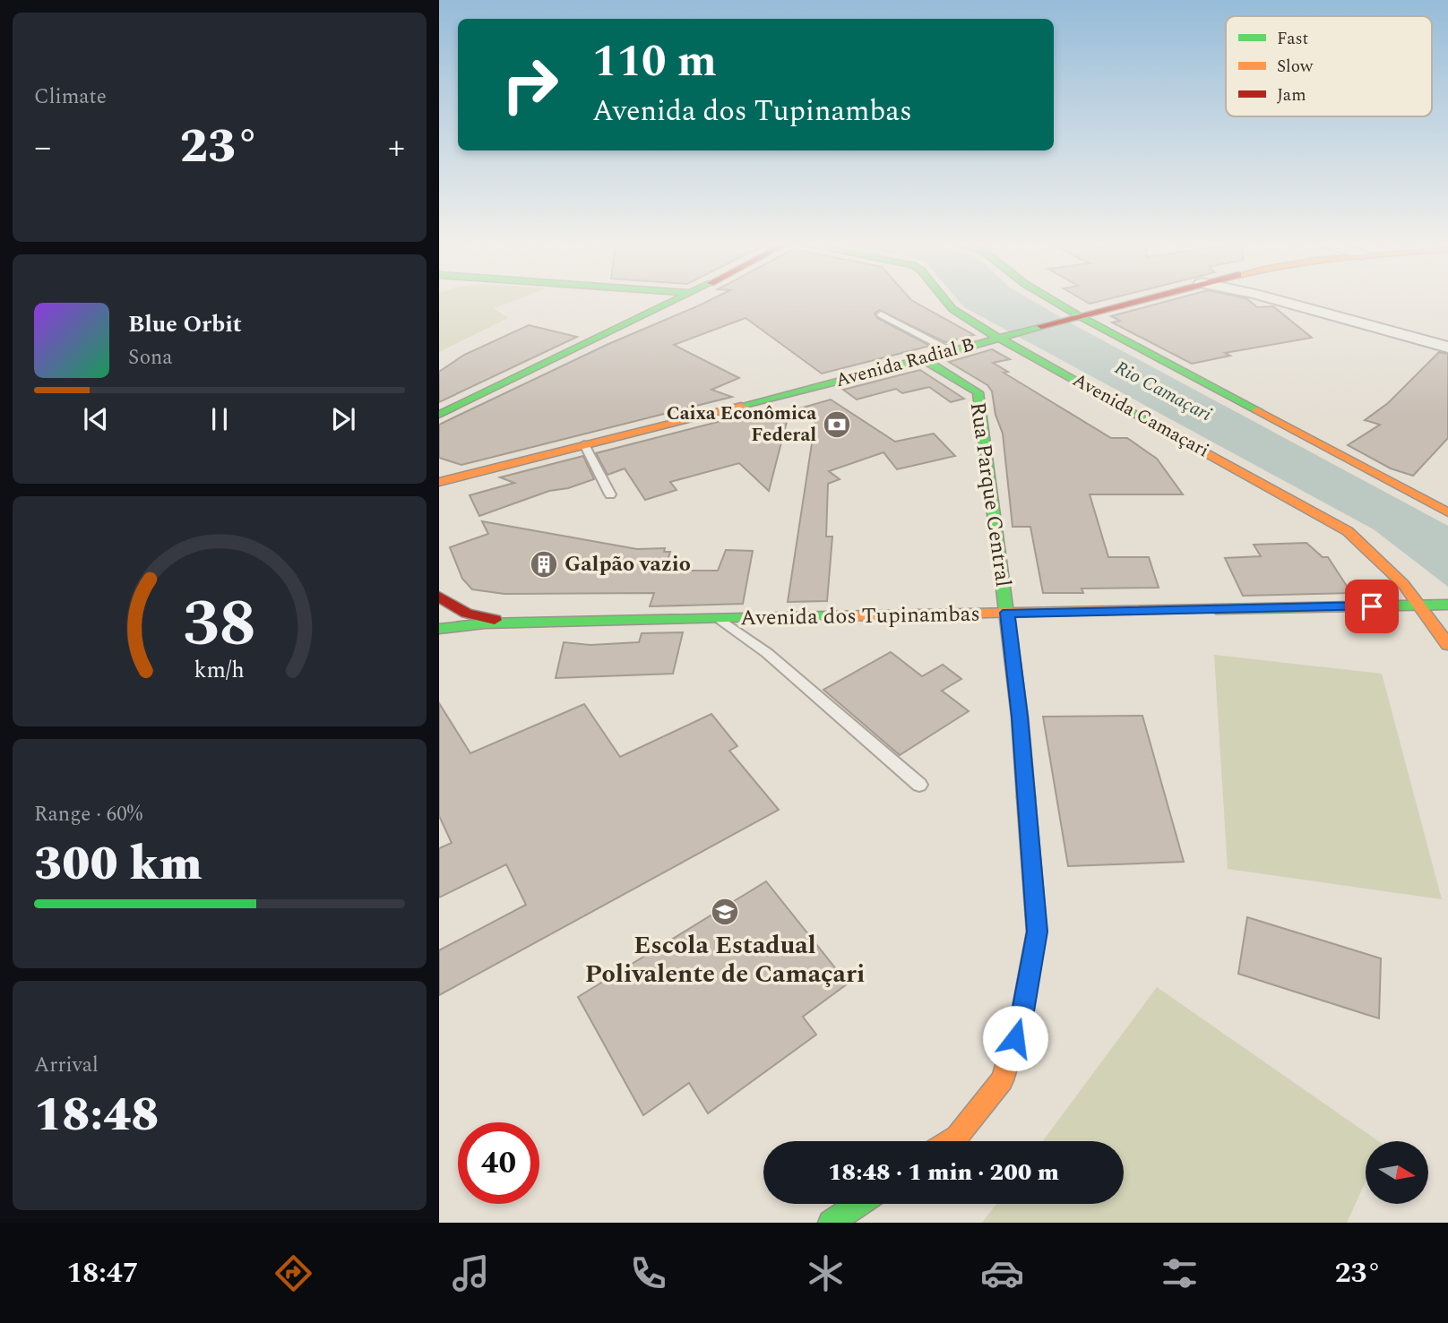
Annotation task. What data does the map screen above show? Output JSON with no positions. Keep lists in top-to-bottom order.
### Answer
{
  "streets": {
    "street": [
      "Avenida Radial B",
      "Avenida Camaçari",
      "Rua Parque Central",
      "Avenida dos Tupinambas"
    ]
  },
  "crossings": [
    ["Avenida Radial B", "Avenida Camaçari"],
    ["Avenida Radial B", "Rua Parque Central"],
    ["Avenida Camaçari", "Avenida dos Tupinambas"],
    ["Rua Parque Central", "Avenida dos Tupinambas"]
  ],
  "water": ["Rio Camaçari"],
  "places": {
    "bank": ["Caixa Econômica Federal"],
    "building": ["Galpão vazio"],
    "school or university": ["Escola Estadual Polivalente de Camaçari"]
  },
  "legend": ["Fast", "Slow", "Jam"],
  "north": "right",
  "page": {
    "tile": [
      "Climate",
      ["Range · 60%", "300 km"],
      ["Arrival", "18:48"]
    ],
    "turn": ["110 m", "Avenida dos Tupinambas"],
    "heat": ["−", "23°", "+"],
    "song": ["Blue Orbit", "Sona"],
    "limit": "40",
    "trip": "18:48 · 1 min · 200 m",
    "tabs": ["18:47", "23°"],
    "gauge": ["38", "km/h"]
  }
}
